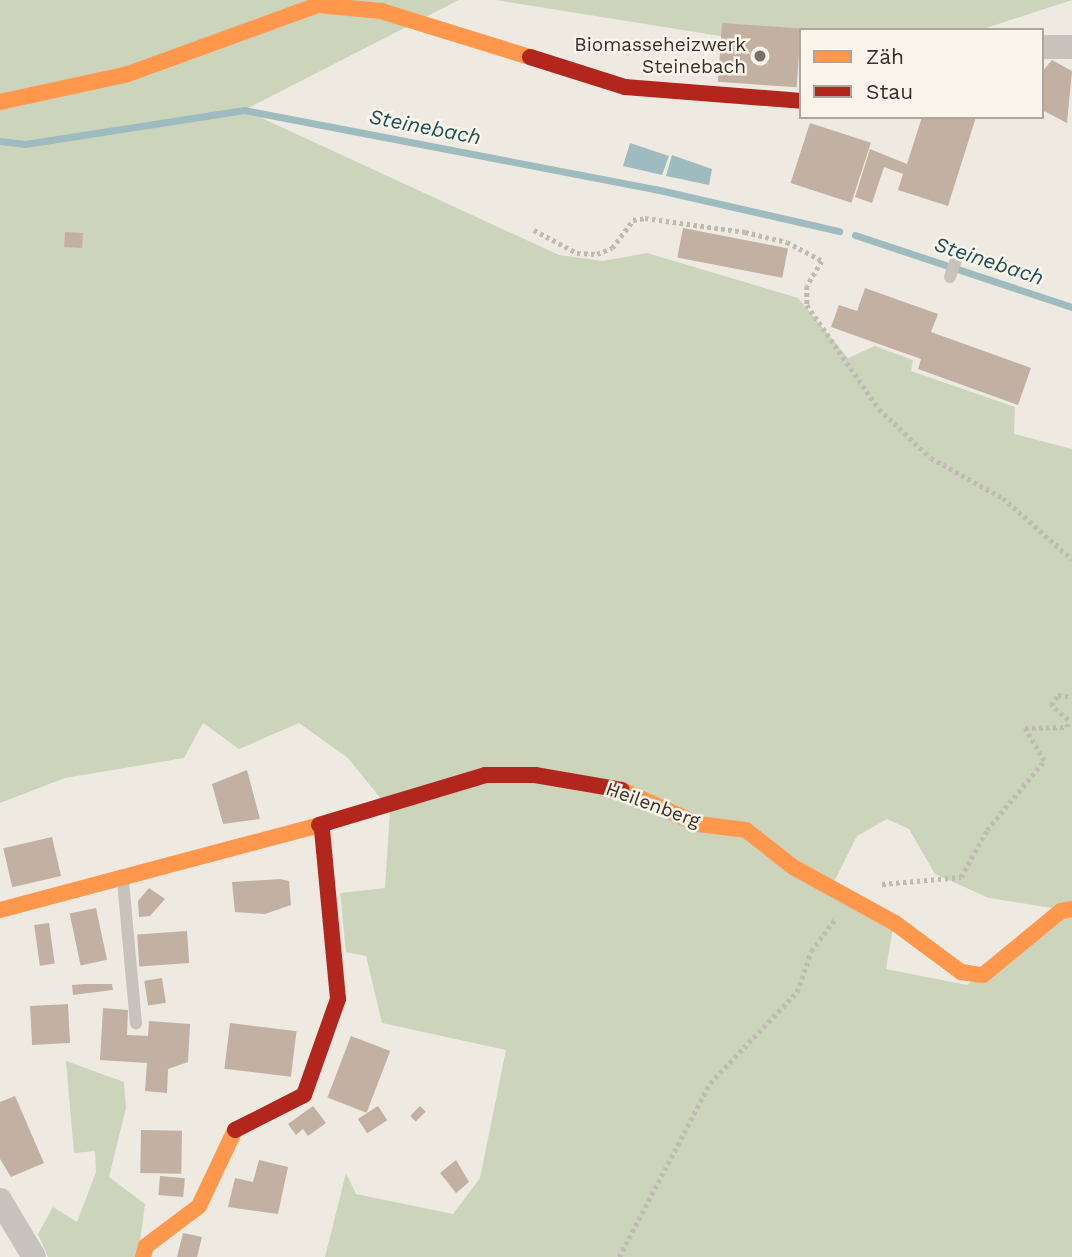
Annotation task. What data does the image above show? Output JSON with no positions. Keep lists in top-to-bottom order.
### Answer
{
  "streets": {
    "street": ["Heilenberg"]
  },
  "water": ["Steinebach"],
  "places": ["Biomasseheizwerk Steinebach"],
  "legend": ["Zäh", "Stau"]
}
